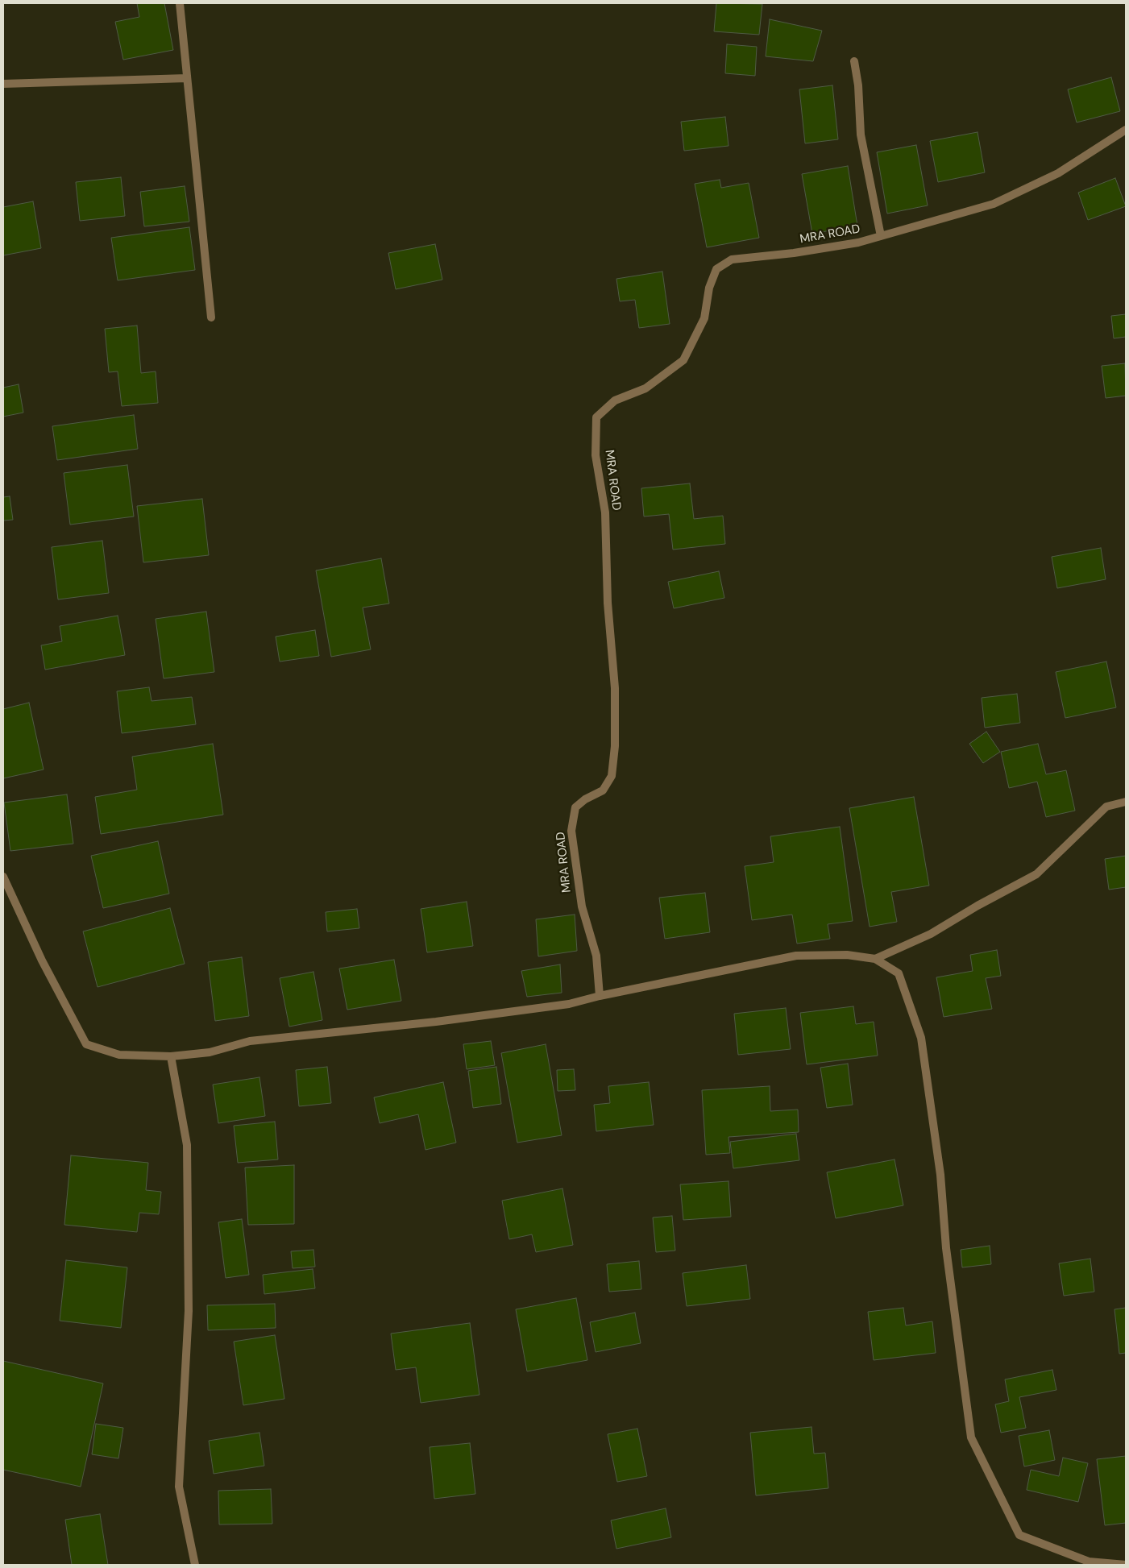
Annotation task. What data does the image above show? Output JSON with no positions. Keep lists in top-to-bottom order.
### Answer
{
  "streets": {
    "street": ["MRA ROAD"]
  }
}
